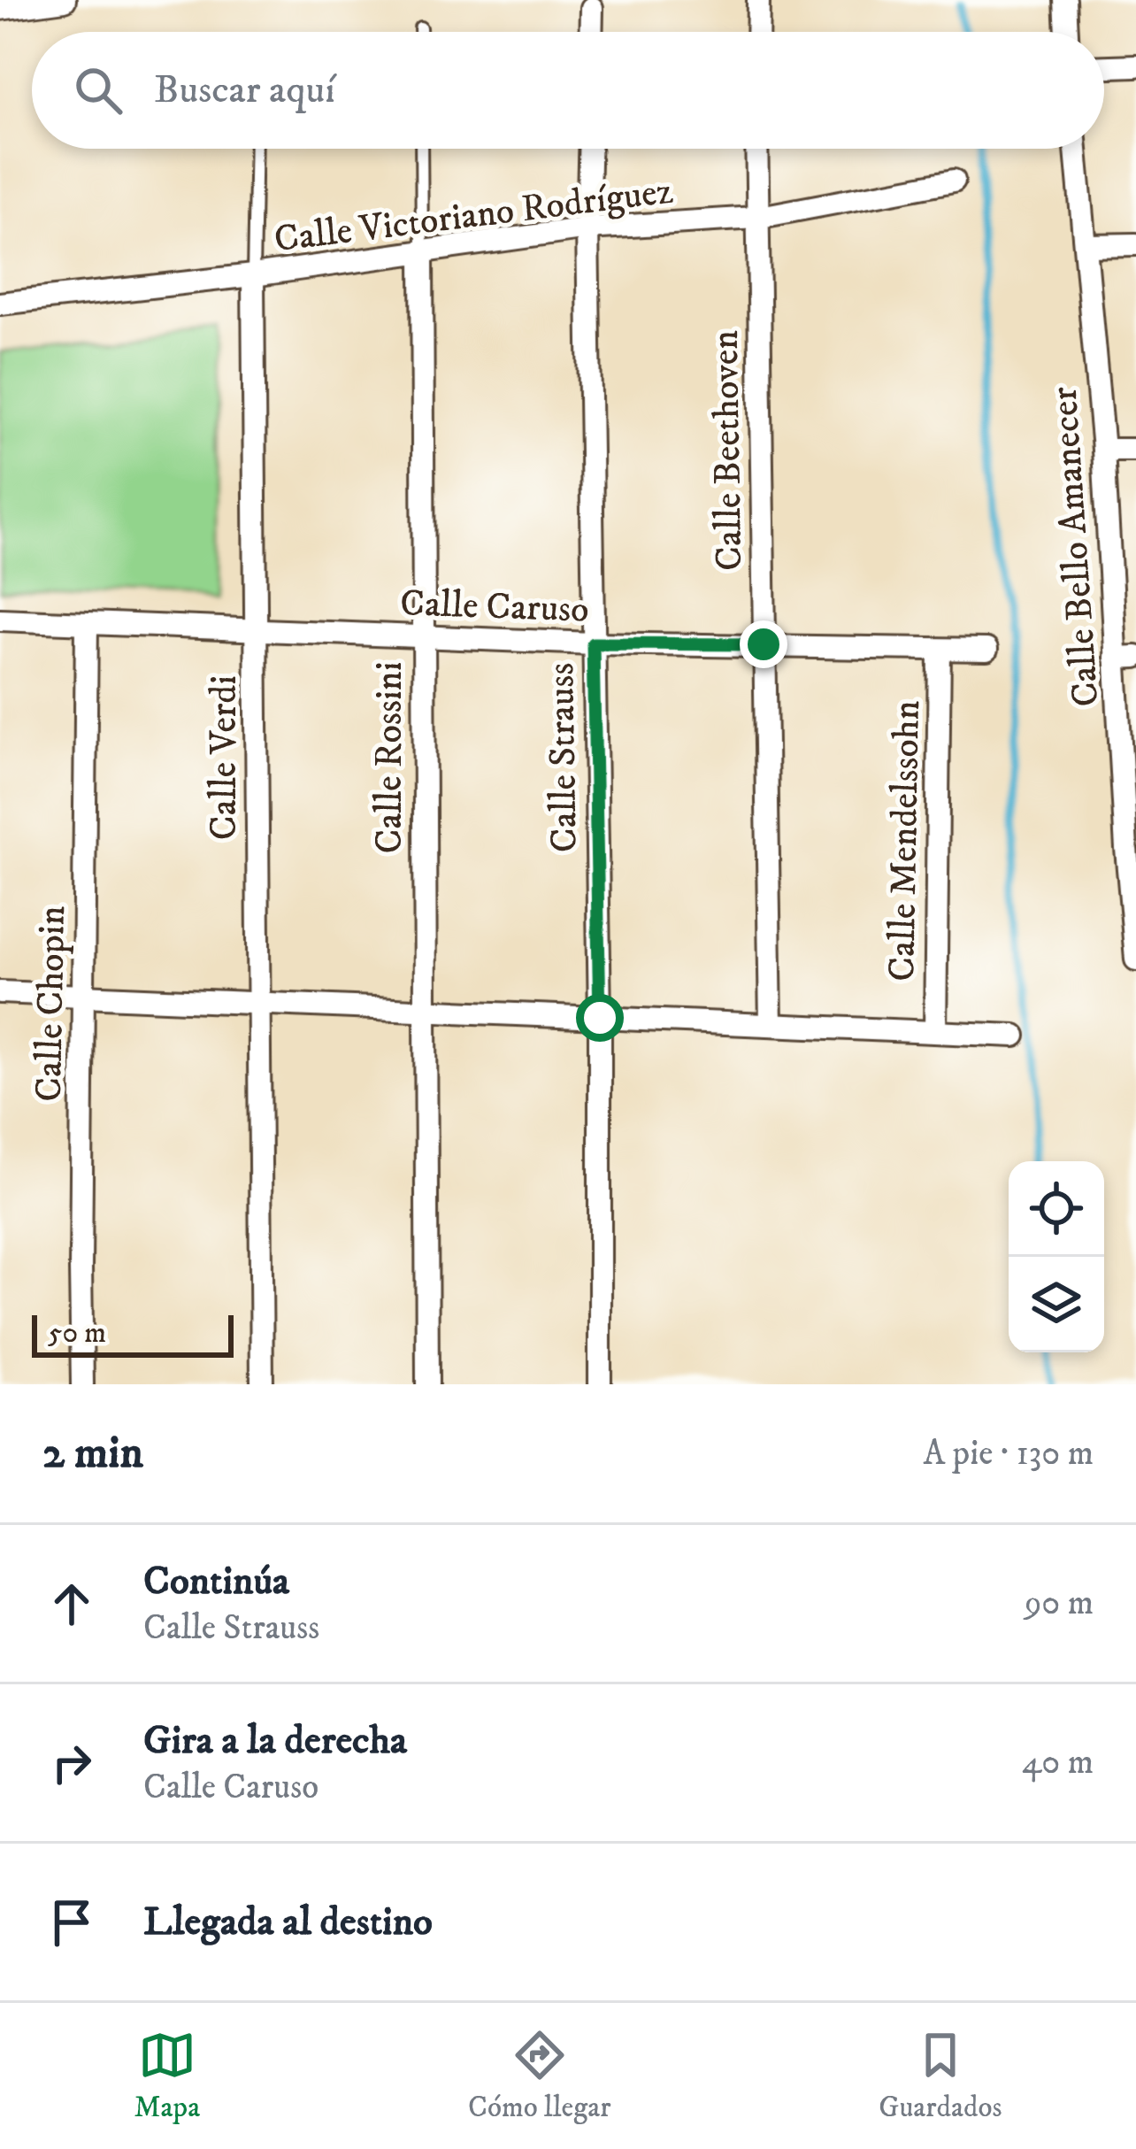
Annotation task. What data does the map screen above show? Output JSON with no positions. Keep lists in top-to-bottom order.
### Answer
{
  "streets": {
    "street": [
      "Calle Victoriano Rodríguez",
      "Calle Beethoven",
      "Calle Bello Amanecer",
      "Calle Caruso",
      "Calle Verdi",
      "Calle Rossini",
      "Calle Strauss",
      "Calle Mendelssohn",
      "Calle Chopin"
    ]
  },
  "crossings": [
    ["Calle Victoriano Rodríguez", "Calle Beethoven"],
    ["Calle Victoriano Rodríguez", "Calle Verdi"],
    ["Calle Victoriano Rodríguez", "Calle Rossini"],
    ["Calle Victoriano Rodríguez", "Calle Strauss"],
    ["Calle Beethoven", "Calle Caruso"],
    ["Calle Caruso", "Calle Verdi"],
    ["Calle Caruso", "Calle Rossini"],
    ["Calle Caruso", "Calle Strauss"],
    ["Calle Caruso", "Calle Mendelssohn"],
    ["Calle Caruso", "Calle Chopin"]
  ],
  "scale_bar": "50 m",
  "page": {
    "search": "Buscar aquí",
    "scale": "50 m",
    "heading": ["2 min", "A pie · 130 m"],
    "list": [
      ["Continúa", "Calle Strauss", "90 m"],
      ["Gira a la derecha", "Calle Caruso", "40 m"],
      "Llegada al destino"
    ],
    "nav": ["Mapa", "Cómo llegar", "Guardados"]
  }
}
